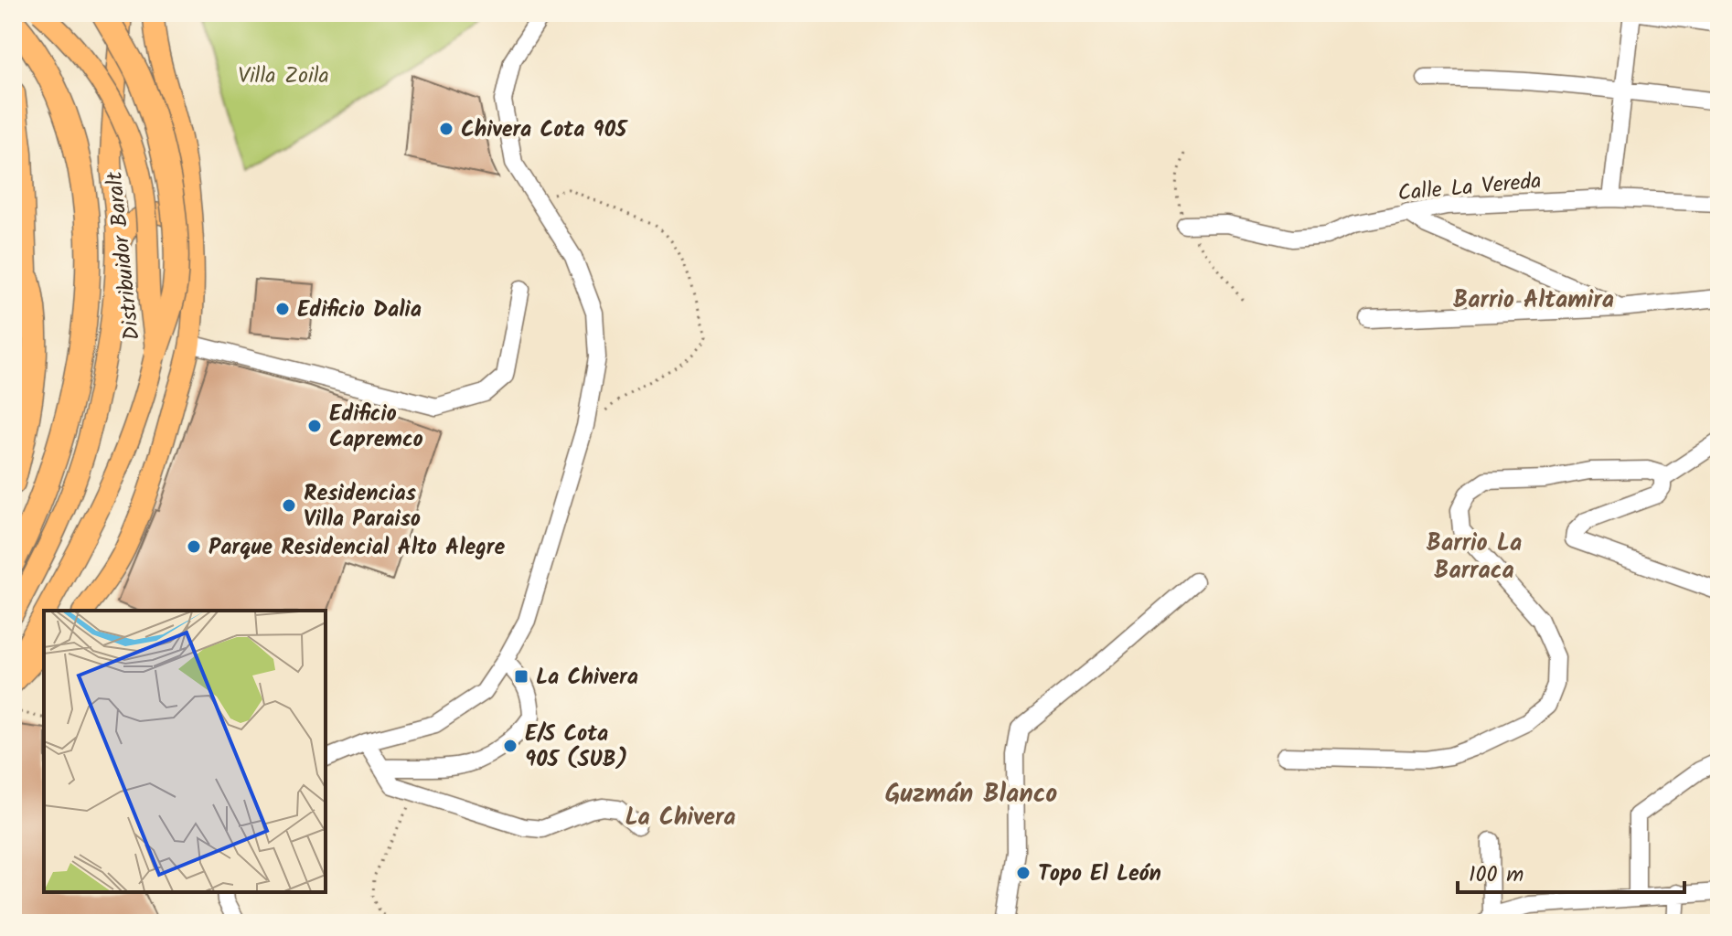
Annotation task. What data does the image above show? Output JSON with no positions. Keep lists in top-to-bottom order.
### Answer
{
  "streets": {
    "main road": ["Distribuidor Baralt"],
    "street": ["Calle La Vereda"]
  },
  "districts": [
    "Barrio Altamira",
    "Barrio La Barraca",
    "Guzmán Blanco",
    "La Chivera"
  ],
  "parks": ["Villa Zoila"],
  "places": {
    "other": [
      "Chivera Cota 905",
      "Edificio Dalia",
      "Edificio Capremco",
      "Residencias Villa Paraiso",
      "Parque Residencial Alto Alegre",
      "E/S Cota 905 (SUB)",
      "Topo El León"
    ],
    "transit": ["La Chivera"]
  },
  "scale_bar": "100 m"
}
